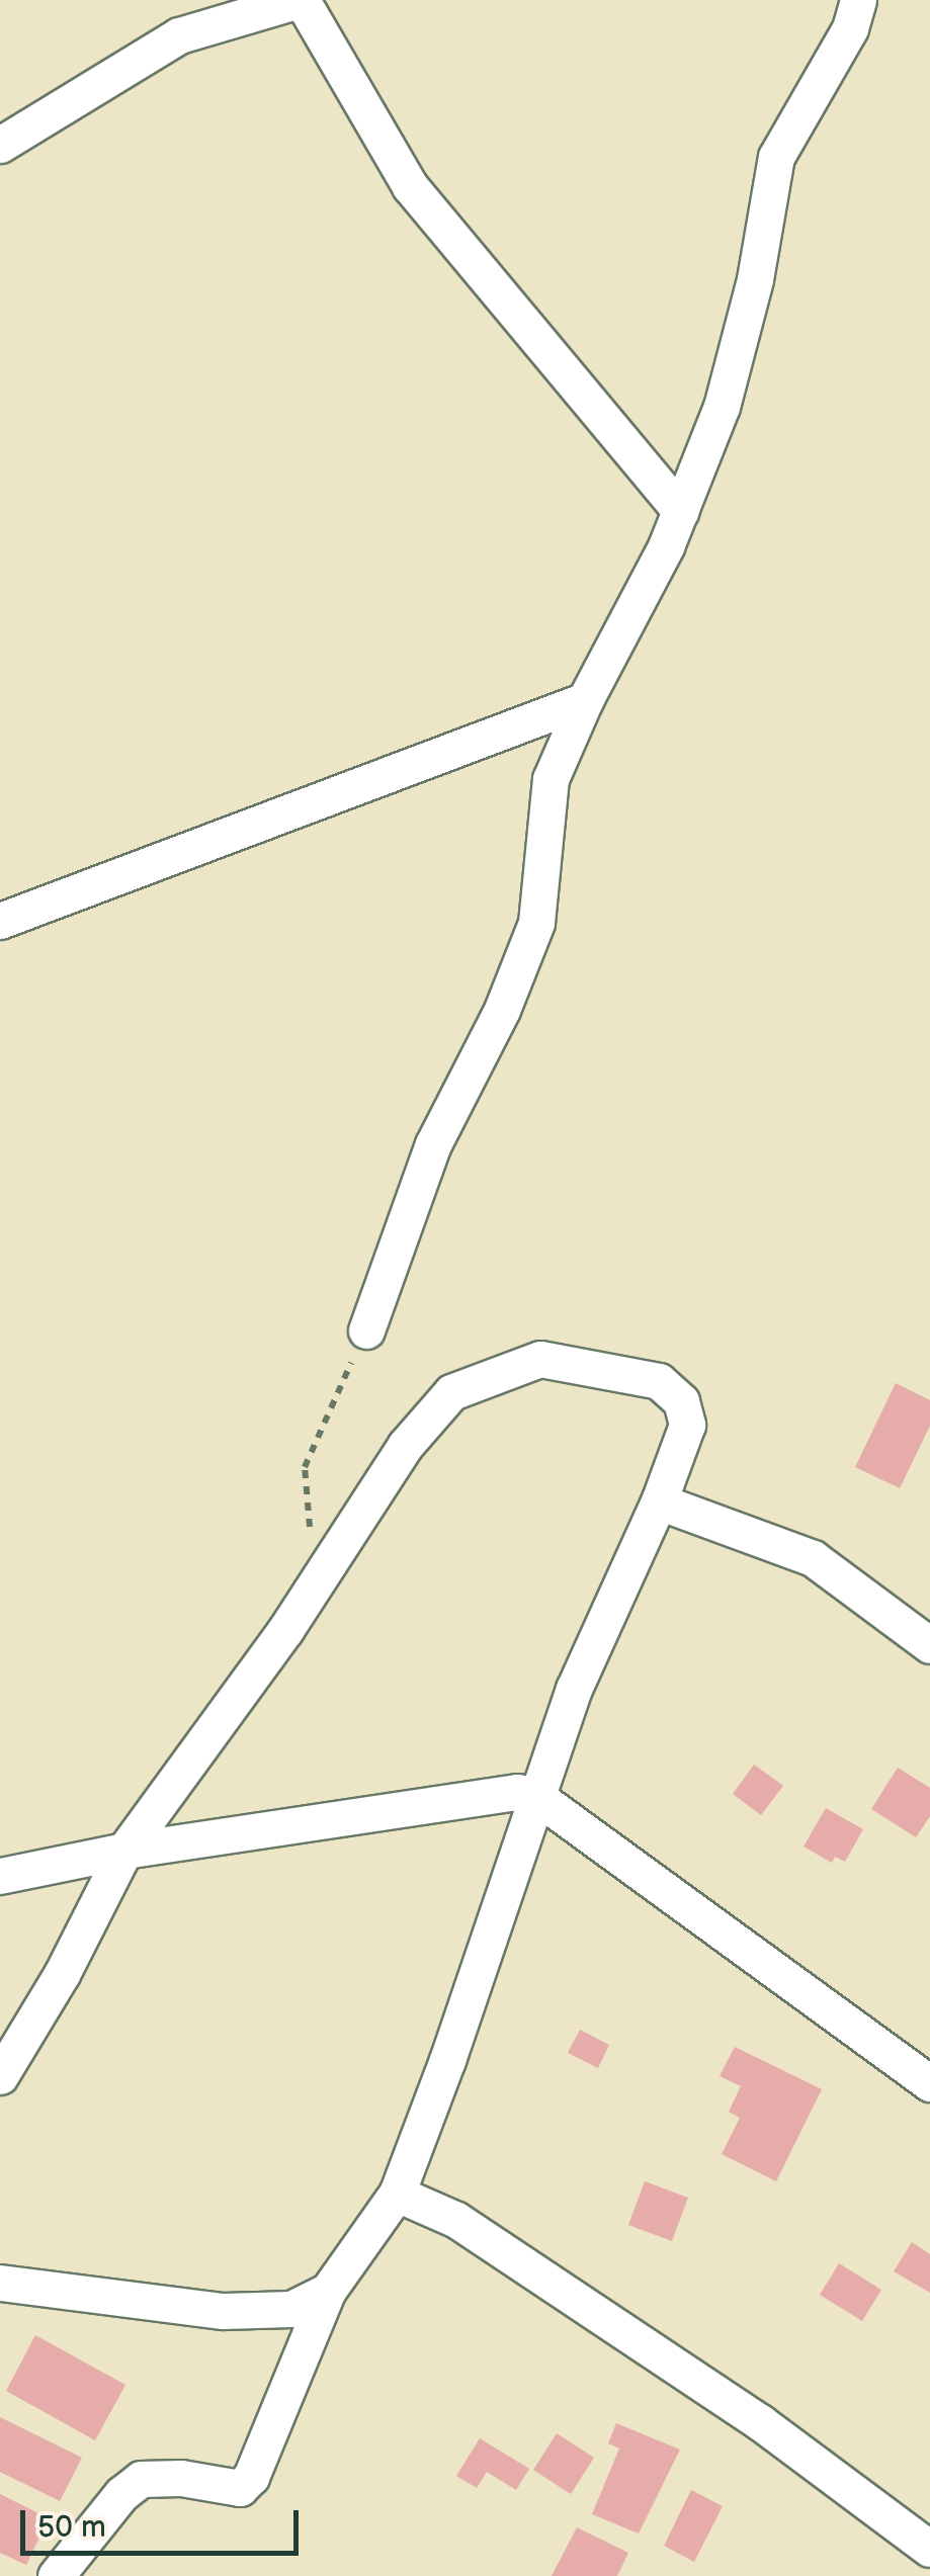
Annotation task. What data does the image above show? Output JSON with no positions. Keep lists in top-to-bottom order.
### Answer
{
  "scale_bar": "50 m"
}
